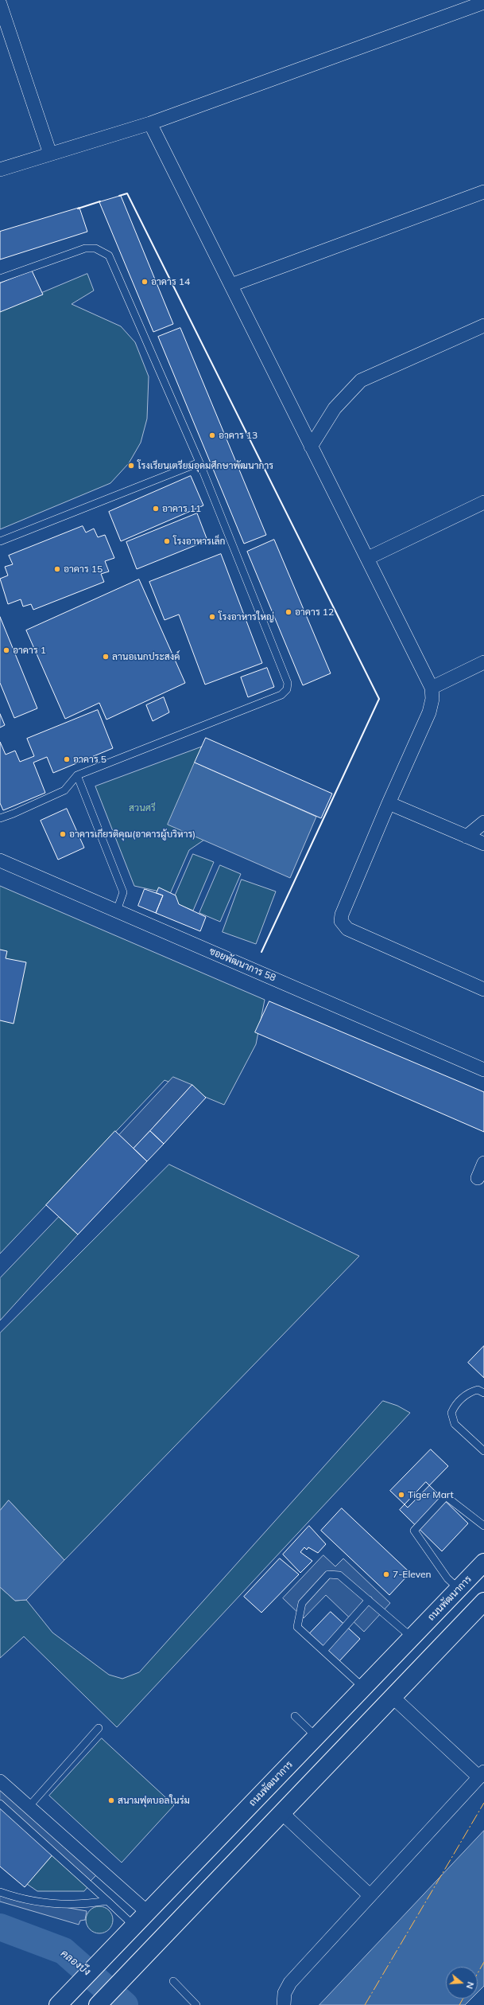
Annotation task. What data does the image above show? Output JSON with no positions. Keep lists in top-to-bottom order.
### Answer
{
  "streets": {
    "main road": ["ถนนพัฒนาการ"],
    "street": ["ซอยพัฒนาการ 58"]
  },
  "water": ["คลองบึง"],
  "parks": ["สวนศรี"],
  "places": [
    "อาคาร 14",
    "อาคาร 13",
    "โรงเรียนเตรียมอุดมศึกษาพัฒนาการ",
    "อาคาร 11",
    "โรงอาหารเล็ก",
    "อาคาร 15",
    "อาคาร 12",
    "โรงอาหารใหญ่",
    "อาคาร 1",
    "ลานอเนกประสงค์",
    "อาคาร 5",
    "อาคารเกียรติคุณ(อาคารผู้บริหาร)",
    "Tiger Mart",
    "7-Eleven",
    "สนามฟุตบอลในร่ม"
  ],
  "north": "right"
}
